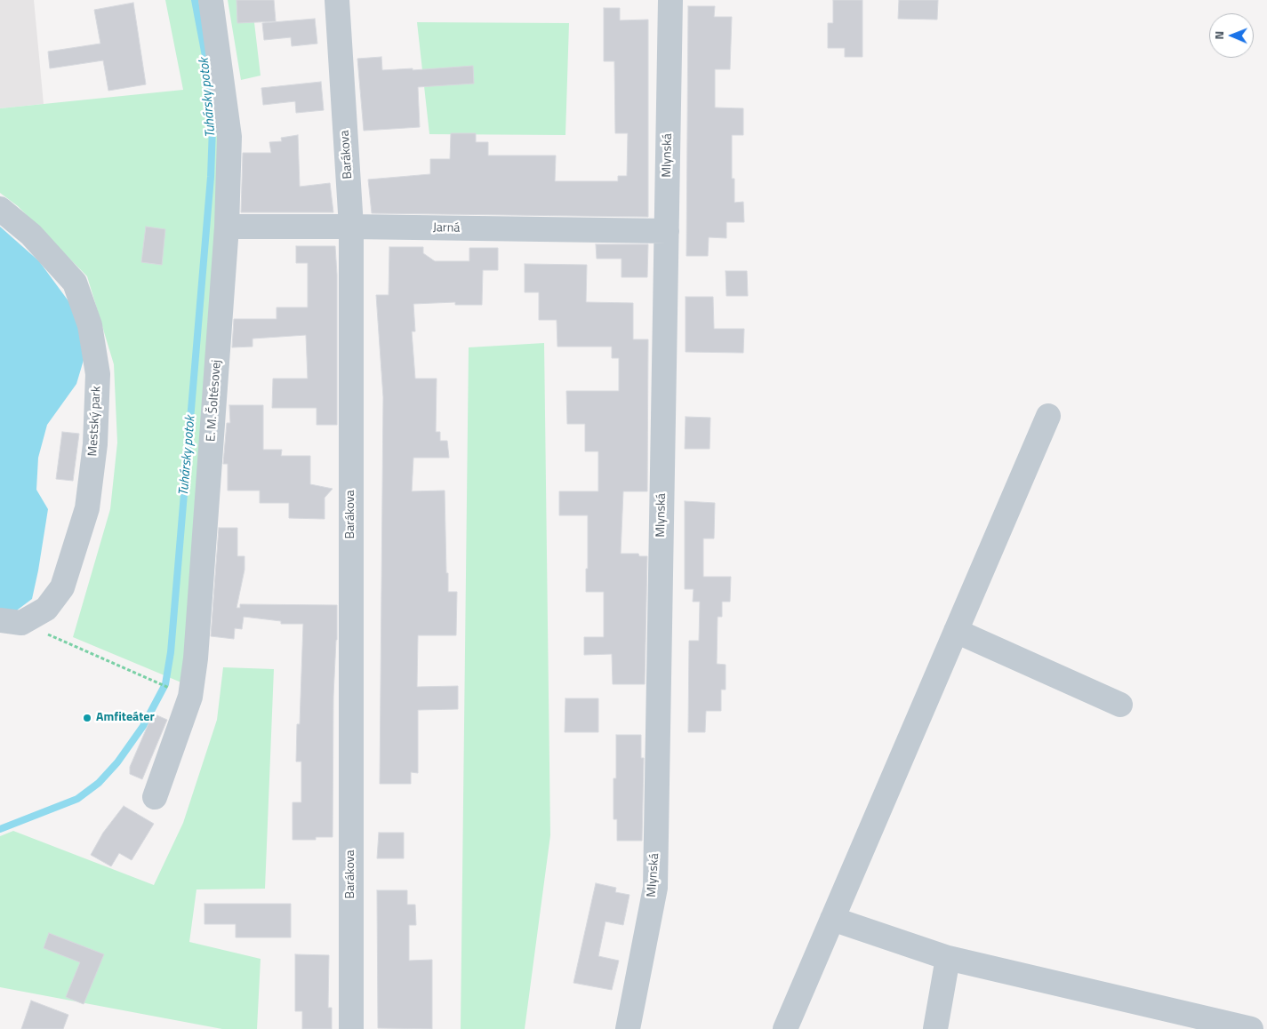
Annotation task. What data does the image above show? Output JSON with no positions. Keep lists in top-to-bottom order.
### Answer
{
  "streets": {
    "street": [
      "Barákova",
      "Mlynská",
      "Jarná",
      "E. M. Šoltésovej",
      "Mestský park"
    ]
  },
  "crossings": [
    ["Barákova", "Jarná"],
    ["Mlynská", "Jarná"],
    ["Jarná", "E. M. Šoltésovej"]
  ],
  "water": ["Tuhársky potok"],
  "places": ["Amfiteáter"],
  "north": "left"
}
